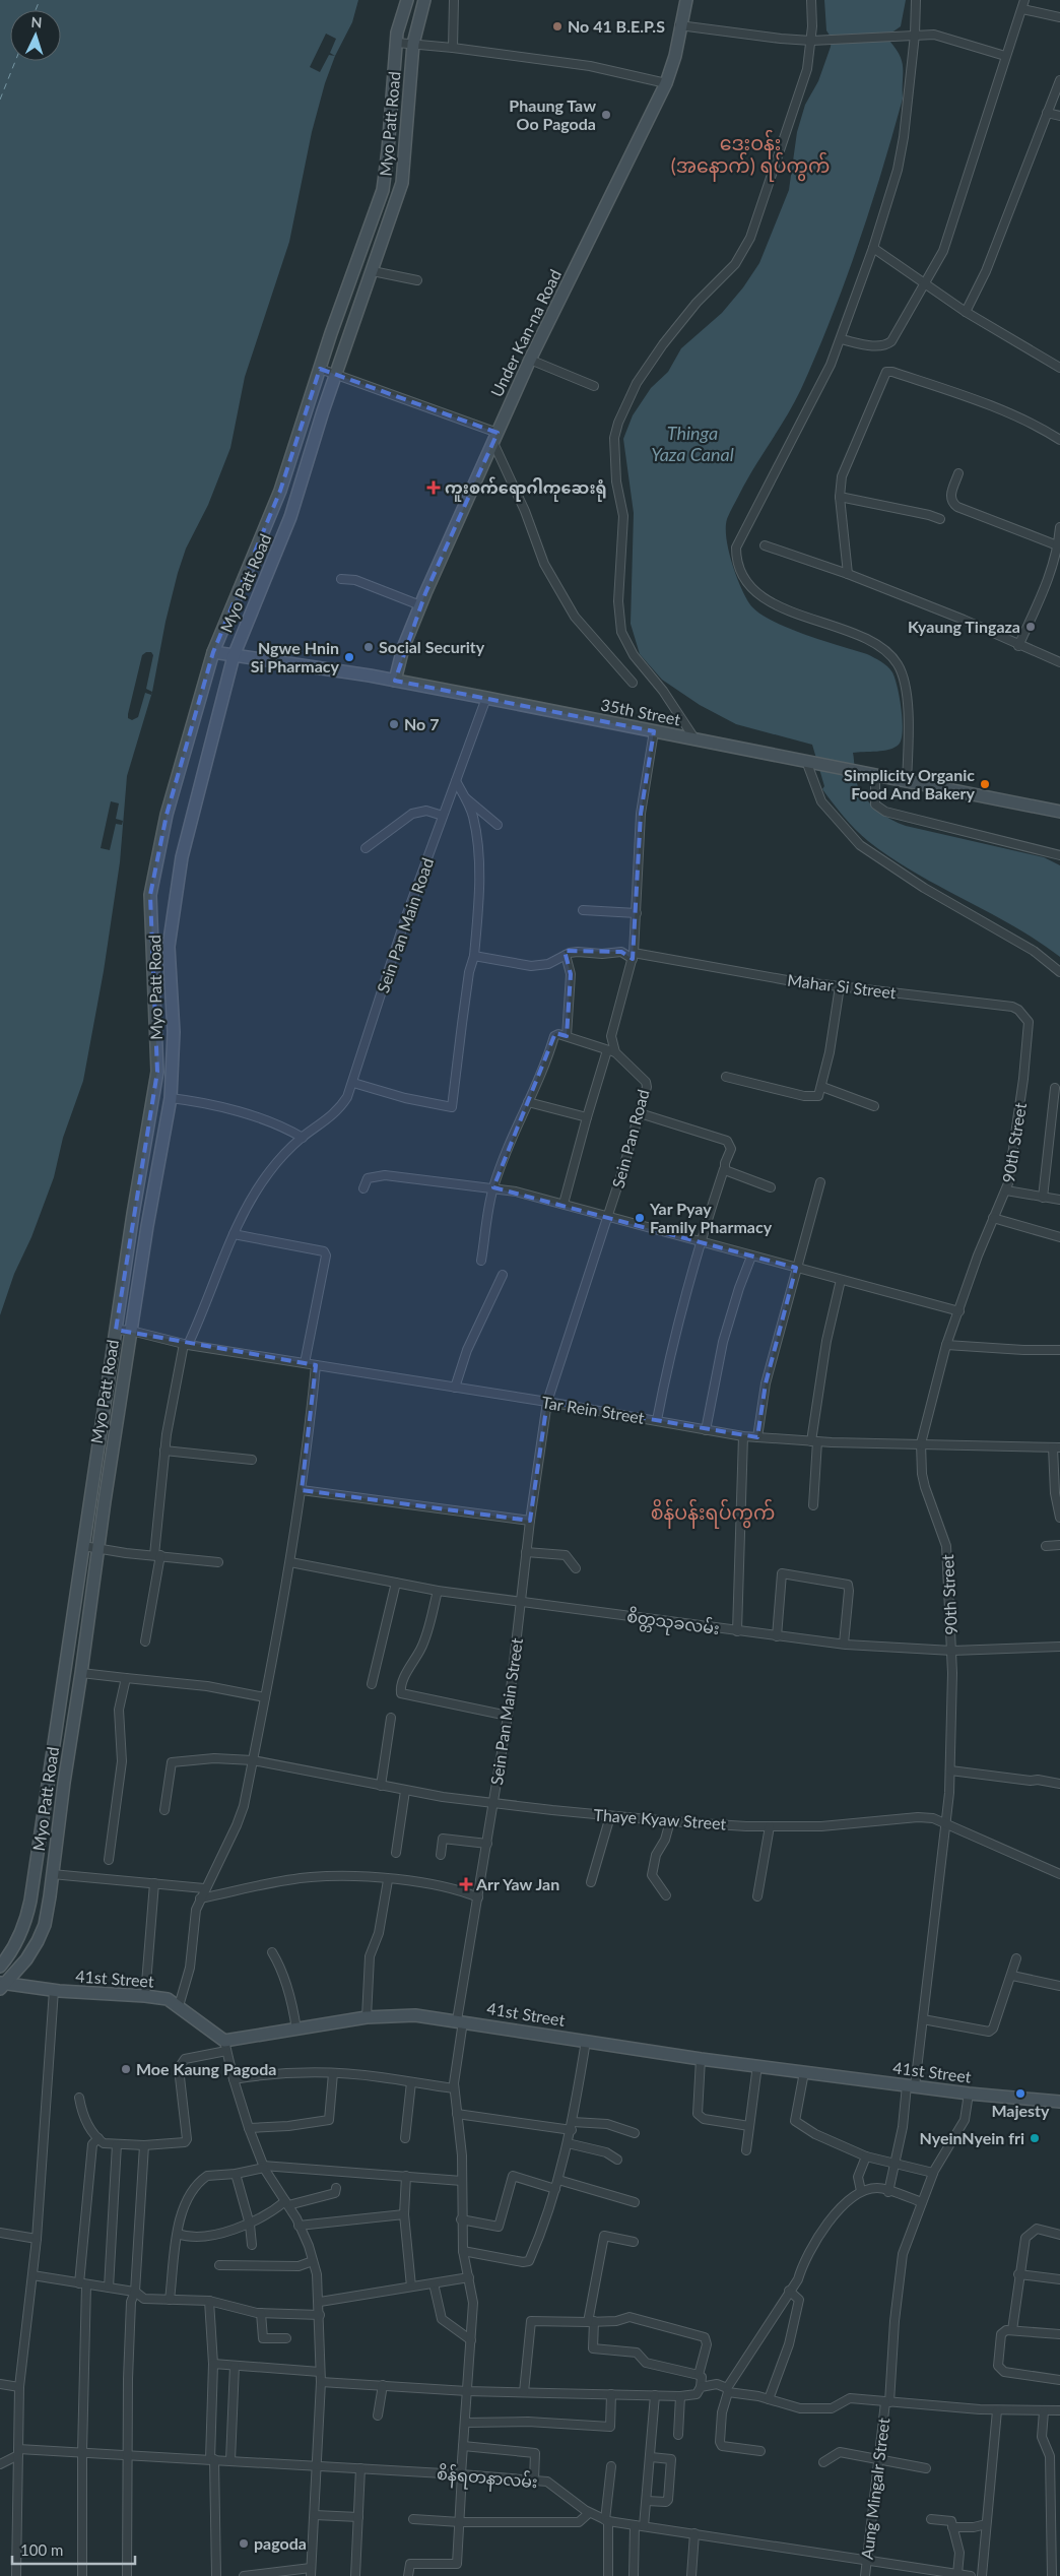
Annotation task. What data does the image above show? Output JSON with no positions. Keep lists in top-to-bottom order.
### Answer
{
  "streets": {
    "main road": [
      "Myo Patt Road",
      "Under Kan-na Road",
      "35th Street",
      "41st Street"
    ],
    "street": [
      "Sein Pan Main Road",
      "Mahar Si Street",
      "Sein Pan Road",
      "90th Street",
      "Tar Rein Street",
      "စိတ္တသုခလမ်း",
      "Sein Pan Main Street",
      "Thaye Kyaw Street",
      "စိန်ရတနာလမ်း",
      "Aung Mingalr Street"
    ]
  },
  "crossings": [
    ["Myo Patt Road", "35th Street"],
    ["Myo Patt Road", "Tar Rein Street"],
    ["Myo Patt Road", "41st Street"],
    ["Under Kan-na Road", "35th Street"],
    ["35th Street", "Sein Pan Main Road"],
    ["Sein Pan Main Road", "Tar Rein Street"],
    ["Mahar Si Street", "90th Street"],
    ["Sein Pan Road", "Tar Rein Street"],
    ["Sein Pan Road", "Sein Pan Main Street"],
    ["90th Street", "Tar Rein Street"],
    ["90th Street", "စိတ္တသုခလမ်း"],
    ["90th Street", "Thaye Kyaw Street"],
    ["90th Street", "41st Street"],
    ["Tar Rein Street", "Sein Pan Main Street"],
    ["စိတ္တသုခလမ်း", "Sein Pan Main Street"],
    ["Sein Pan Main Street", "Thaye Kyaw Street"],
    ["Sein Pan Main Street", "41st Street"],
    ["Sein Pan Main Street", "စိန်ရတနာလမ်း"],
    ["41st Street", "Aung Mingalr Street"],
    ["စိန်ရတနာလမ်း", "Aung Mingalr Street"]
  ],
  "districts": ["ဒေးဝန်း (အနောက်) ရပ်ကွက်", "စိန်ပန်းရပ်ကွက်"],
  "water": ["Thinga Yaza Canal"],
  "places": {
    "other": [
      "No 41 B.E.P.S",
      "Phaung Taw Oo Pagoda",
      "Kyaung Tingaza",
      "Social Security",
      "Ngwe Hnin Si Pharmacy",
      "No 7",
      "Simplicity Organic Food And Bakery",
      "Yar Pyay Family Pharmacy",
      "Moe Kaung Pagoda",
      "Majesty",
      "NyeinNyein fri",
      "pagoda"
    ],
    "health": ["ကူးစက်ရောဂါကုဆေးရုံ", "Arr Yaw Jan"]
  },
  "scale_bar": "100 m",
  "north": "top"
}
